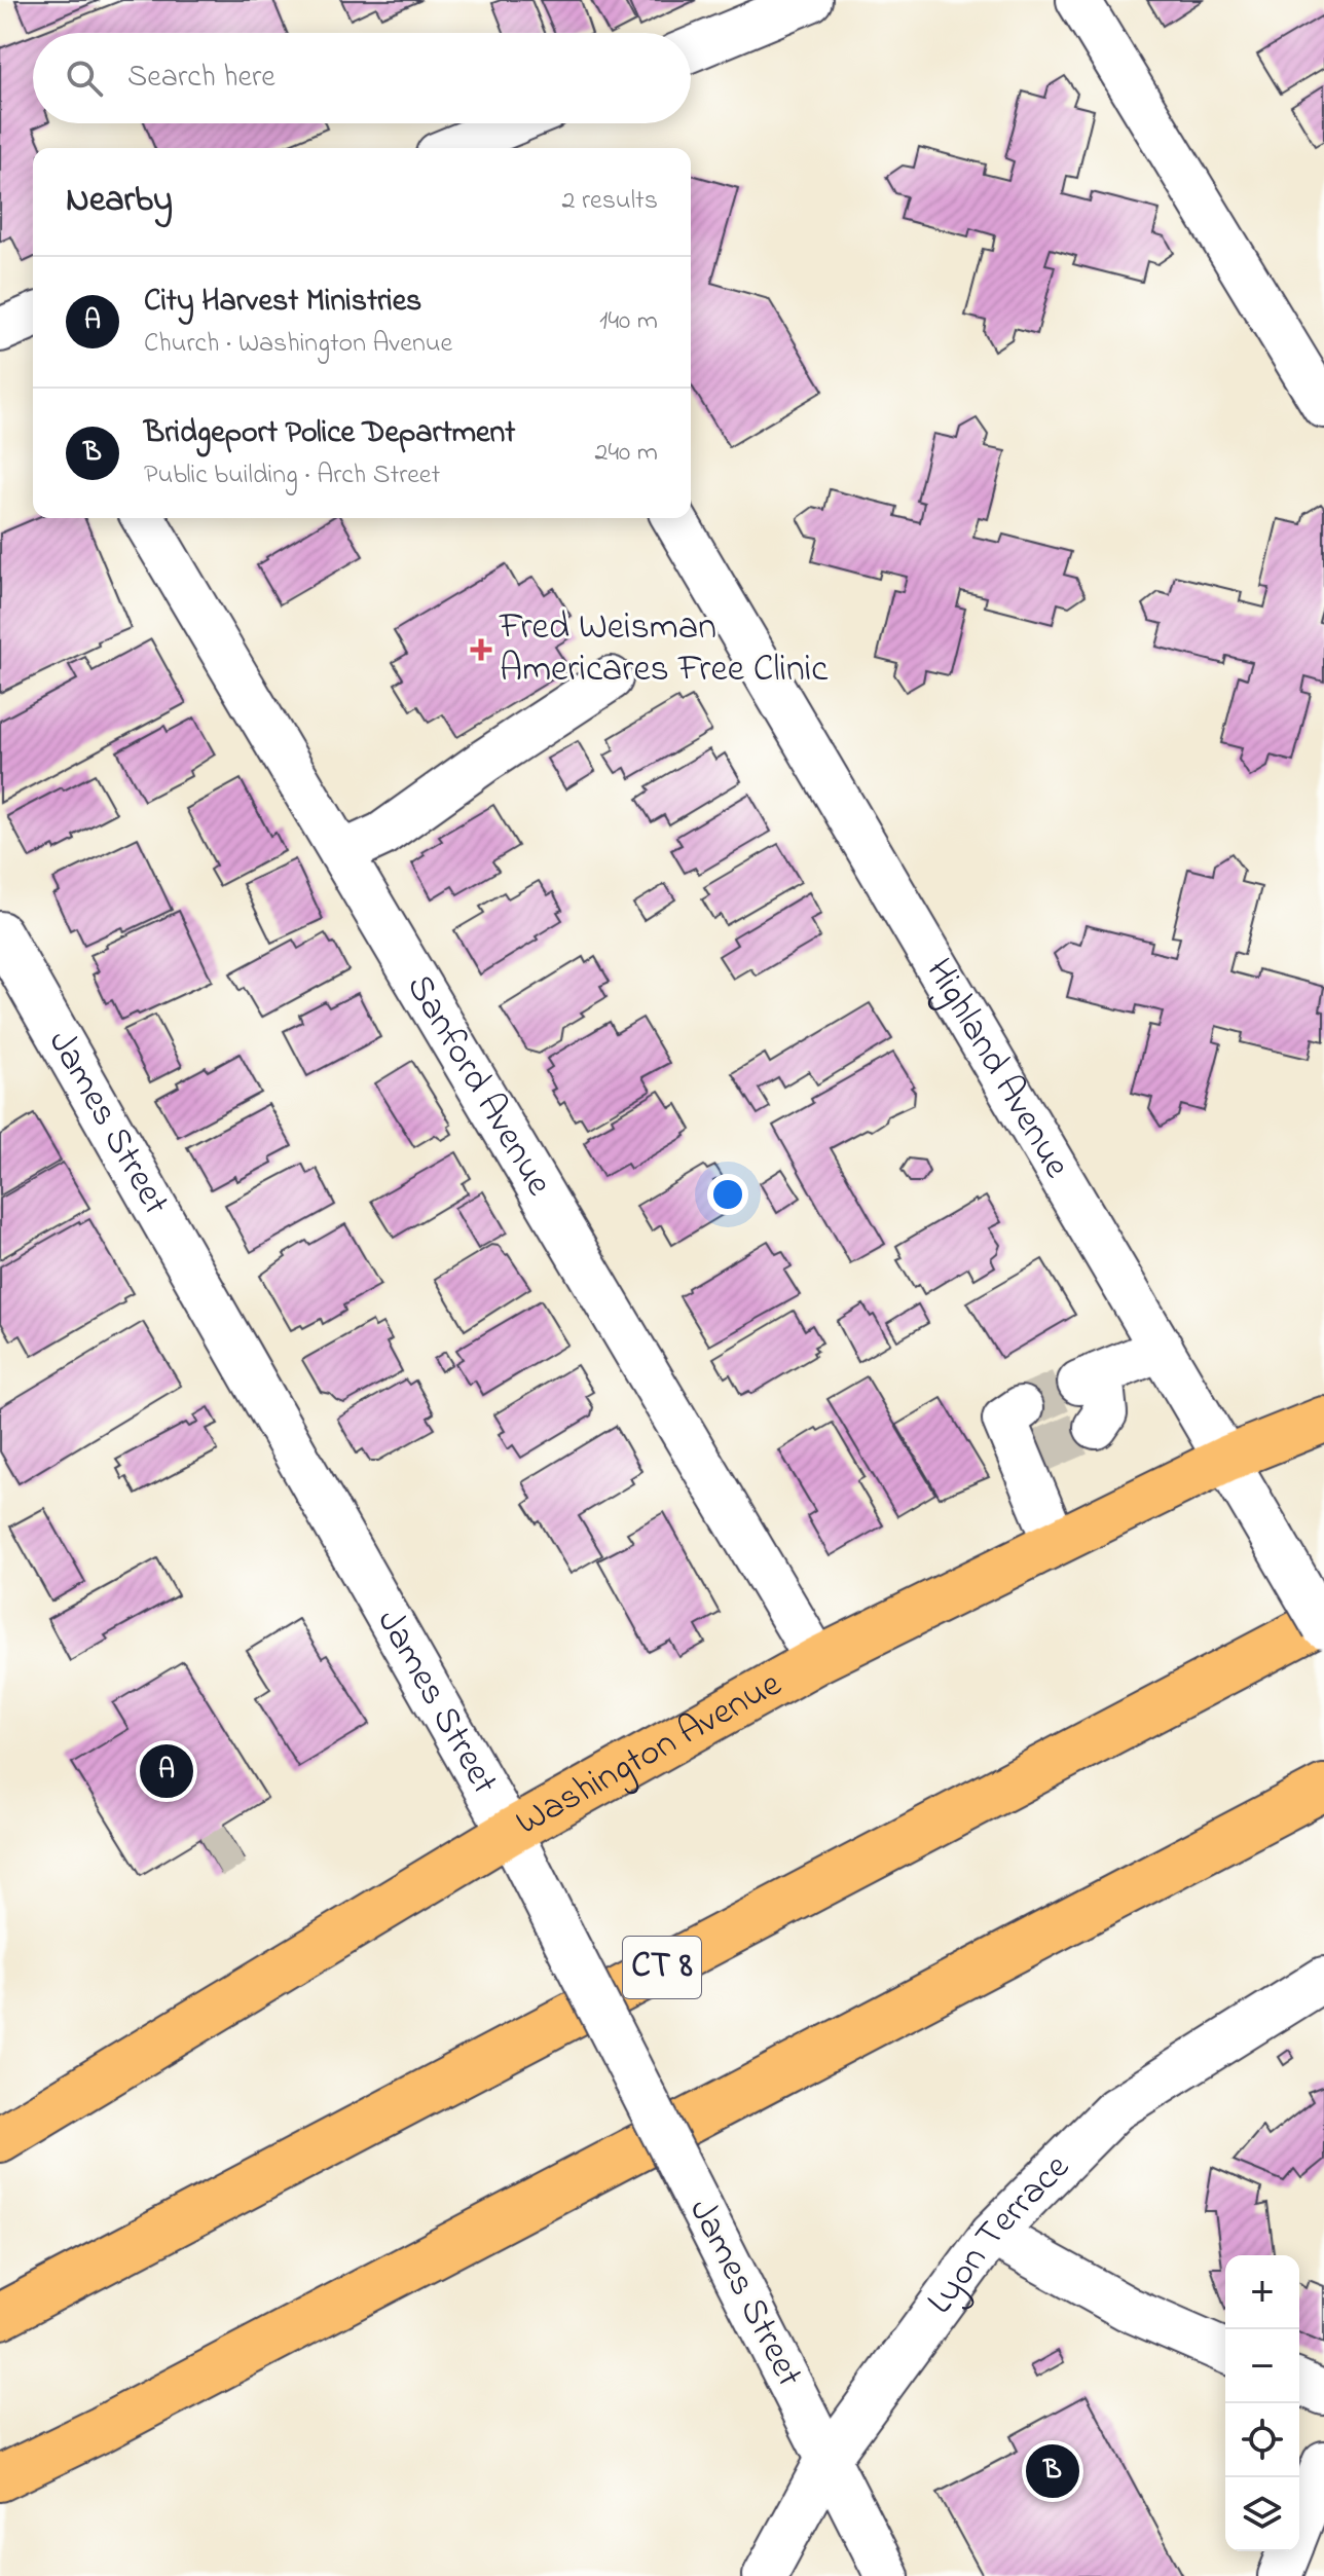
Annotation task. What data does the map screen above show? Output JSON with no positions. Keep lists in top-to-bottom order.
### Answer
{
  "streets": {
    "main road": ["Washington Avenue", "CT 8"],
    "street": [
      "Highland Avenue",
      "Sanford Avenue",
      "James Street",
      "Lyon Terrace"
    ]
  },
  "crossings": [
    ["Highland Avenue", "Washington Avenue"],
    ["Sanford Avenue", "Washington Avenue"],
    ["James Street", "Washington Avenue"],
    ["James Street", "Lyon Terrace"]
  ],
  "places": {
    "health": ["Fred Weisman Americares Free Clinic"]
  },
  "page": {
    "search": "Search here",
    "heading": ["Nearby", "2 results"],
    "list": [
      {
        "mark": "A",
        "name": "City Harvest Ministries",
        "note": "Church · Washington Avenue",
        "value": "140 m"
      },
      {
        "mark": "B",
        "name": "Bridgeport Police Department",
        "note": "Public building · Arch Street",
        "value": "240 m"
      }
    ],
    "pins": ["A", "B"],
    "map_buttons": ["+", "−"]
  }
}
